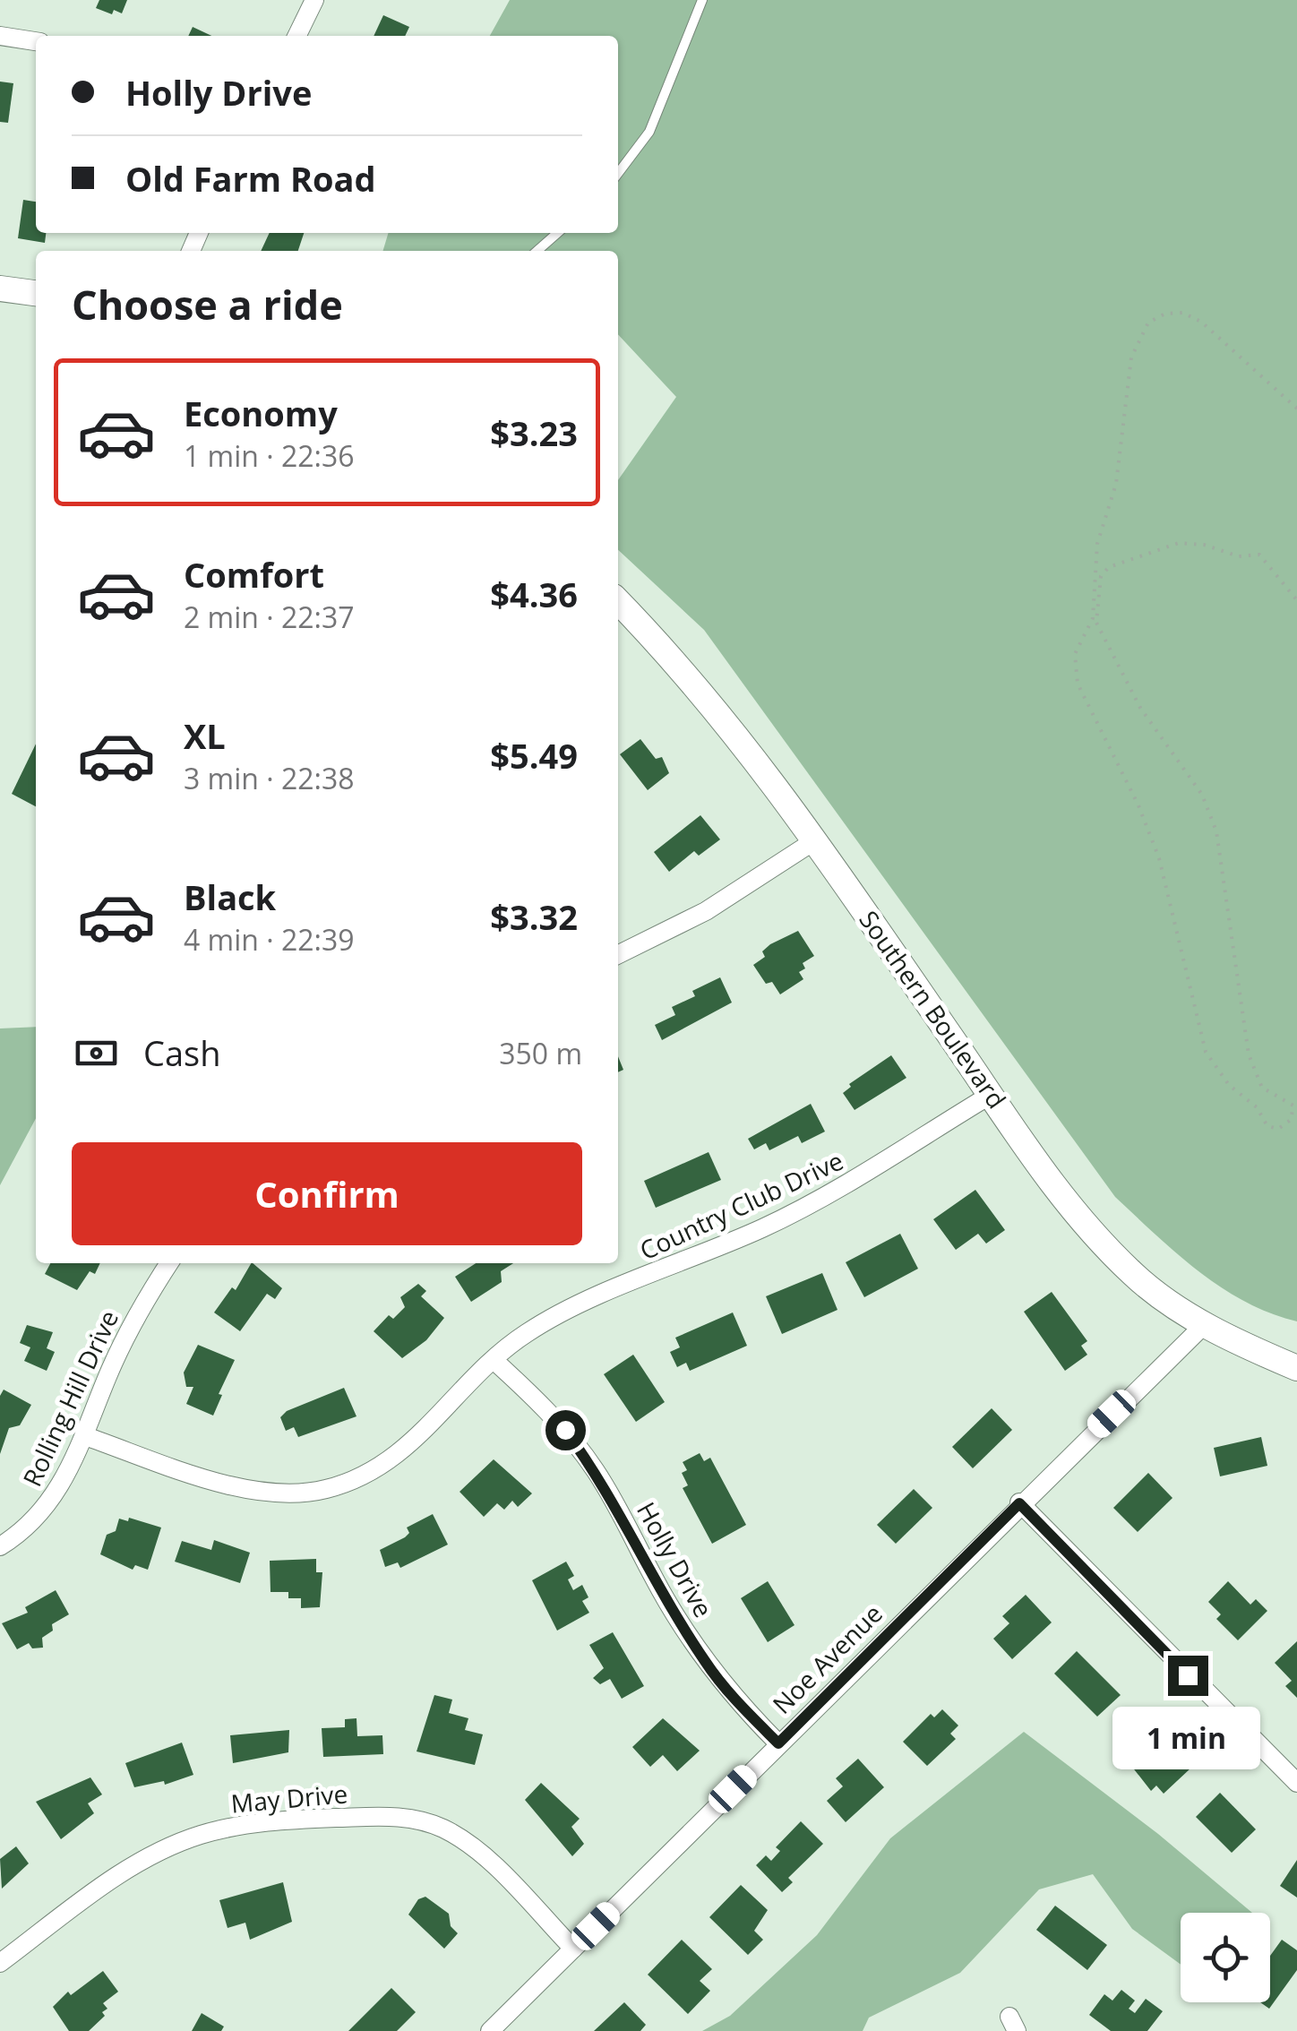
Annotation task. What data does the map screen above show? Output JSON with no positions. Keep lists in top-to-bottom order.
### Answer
{
  "streets": {
    "main road": ["Southern Boulevard"],
    "street": [
      "Country Club Drive",
      "Rolling Hill Drive",
      "Holly Drive",
      "Noe Avenue",
      "May Drive"
    ]
  },
  "crossings": [
    ["Southern Boulevard", "Country Club Drive"],
    ["Southern Boulevard", "Noe Avenue"],
    ["Country Club Drive", "Rolling Hill Drive"],
    ["Country Club Drive", "Holly Drive"],
    ["Holly Drive", "Noe Avenue"],
    ["Noe Avenue", "May Drive"]
  ],
  "page": {
    "banner": ["Holly Drive", "Old Farm Road"],
    "heading": "Choose a ride",
    "list": [
      {
        "name": "Economy",
        "note": "1 min · 22:36",
        "value": "$3.23"
      },
      {
        "name": "Comfort",
        "note": "2 min · 22:37",
        "value": "$4.36"
      },
      {
        "name": "XL",
        "note": "3 min · 22:38",
        "value": "$5.49"
      },
      {
        "name": "Black",
        "note": "4 min · 22:39",
        "value": "$3.32"
      }
    ],
    "pay": ["Cash", "350 m"],
    "buttons": "Confirm",
    "bubble": "1 min"
  }
}
